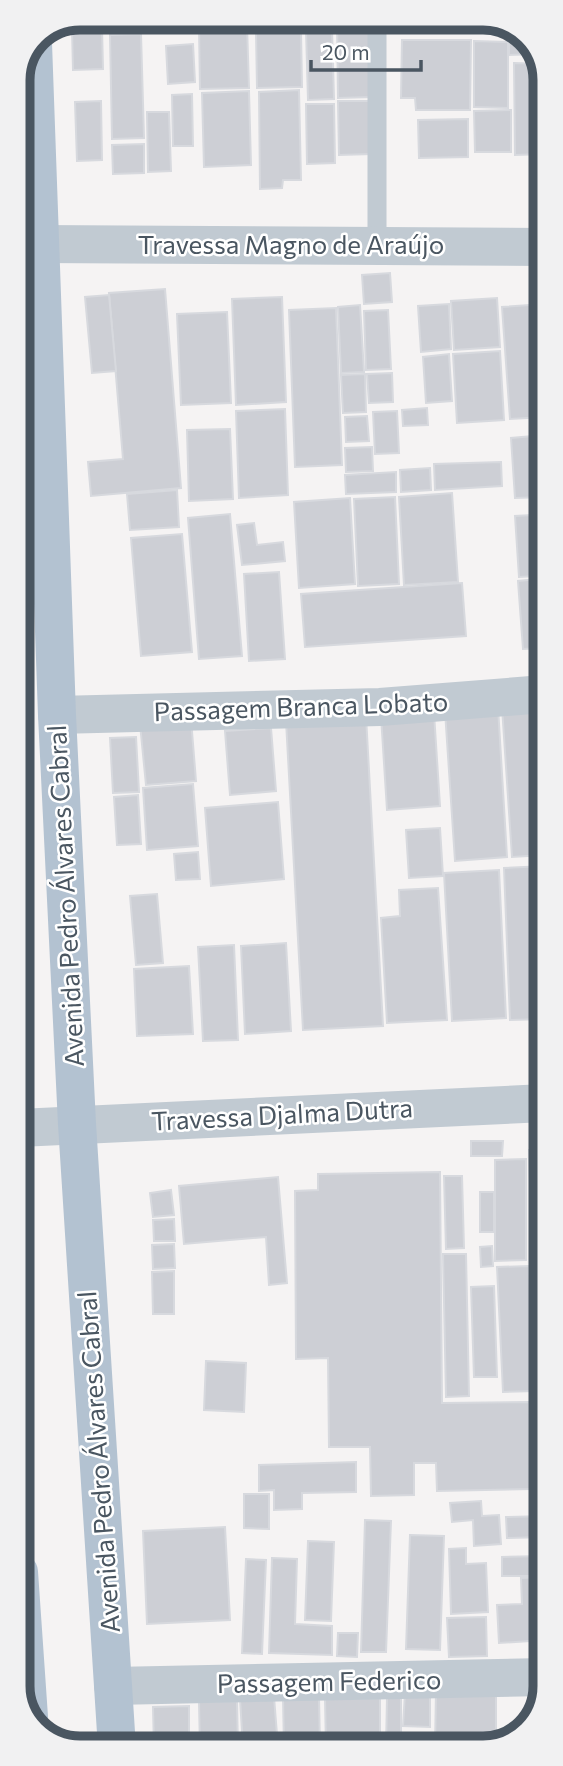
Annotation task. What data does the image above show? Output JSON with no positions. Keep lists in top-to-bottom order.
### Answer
{
  "streets": {
    "main road": ["Avenida Pedro Álvares Cabral"],
    "street": [
      "Travessa Magno de Araújo",
      "Passagem Branca Lobato",
      "Travessa Djalma Dutra",
      "Passagem Federico"
    ]
  },
  "crossings": [
    ["Travessa Magno de Araújo", "Avenida Pedro Álvares Cabral"],
    ["Passagem Branca Lobato", "Avenida Pedro Álvares Cabral"],
    ["Avenida Pedro Álvares Cabral", "Travessa Djalma Dutra"],
    ["Avenida Pedro Álvares Cabral", "Passagem Federico"]
  ],
  "scale_bar": "20 m"
}
